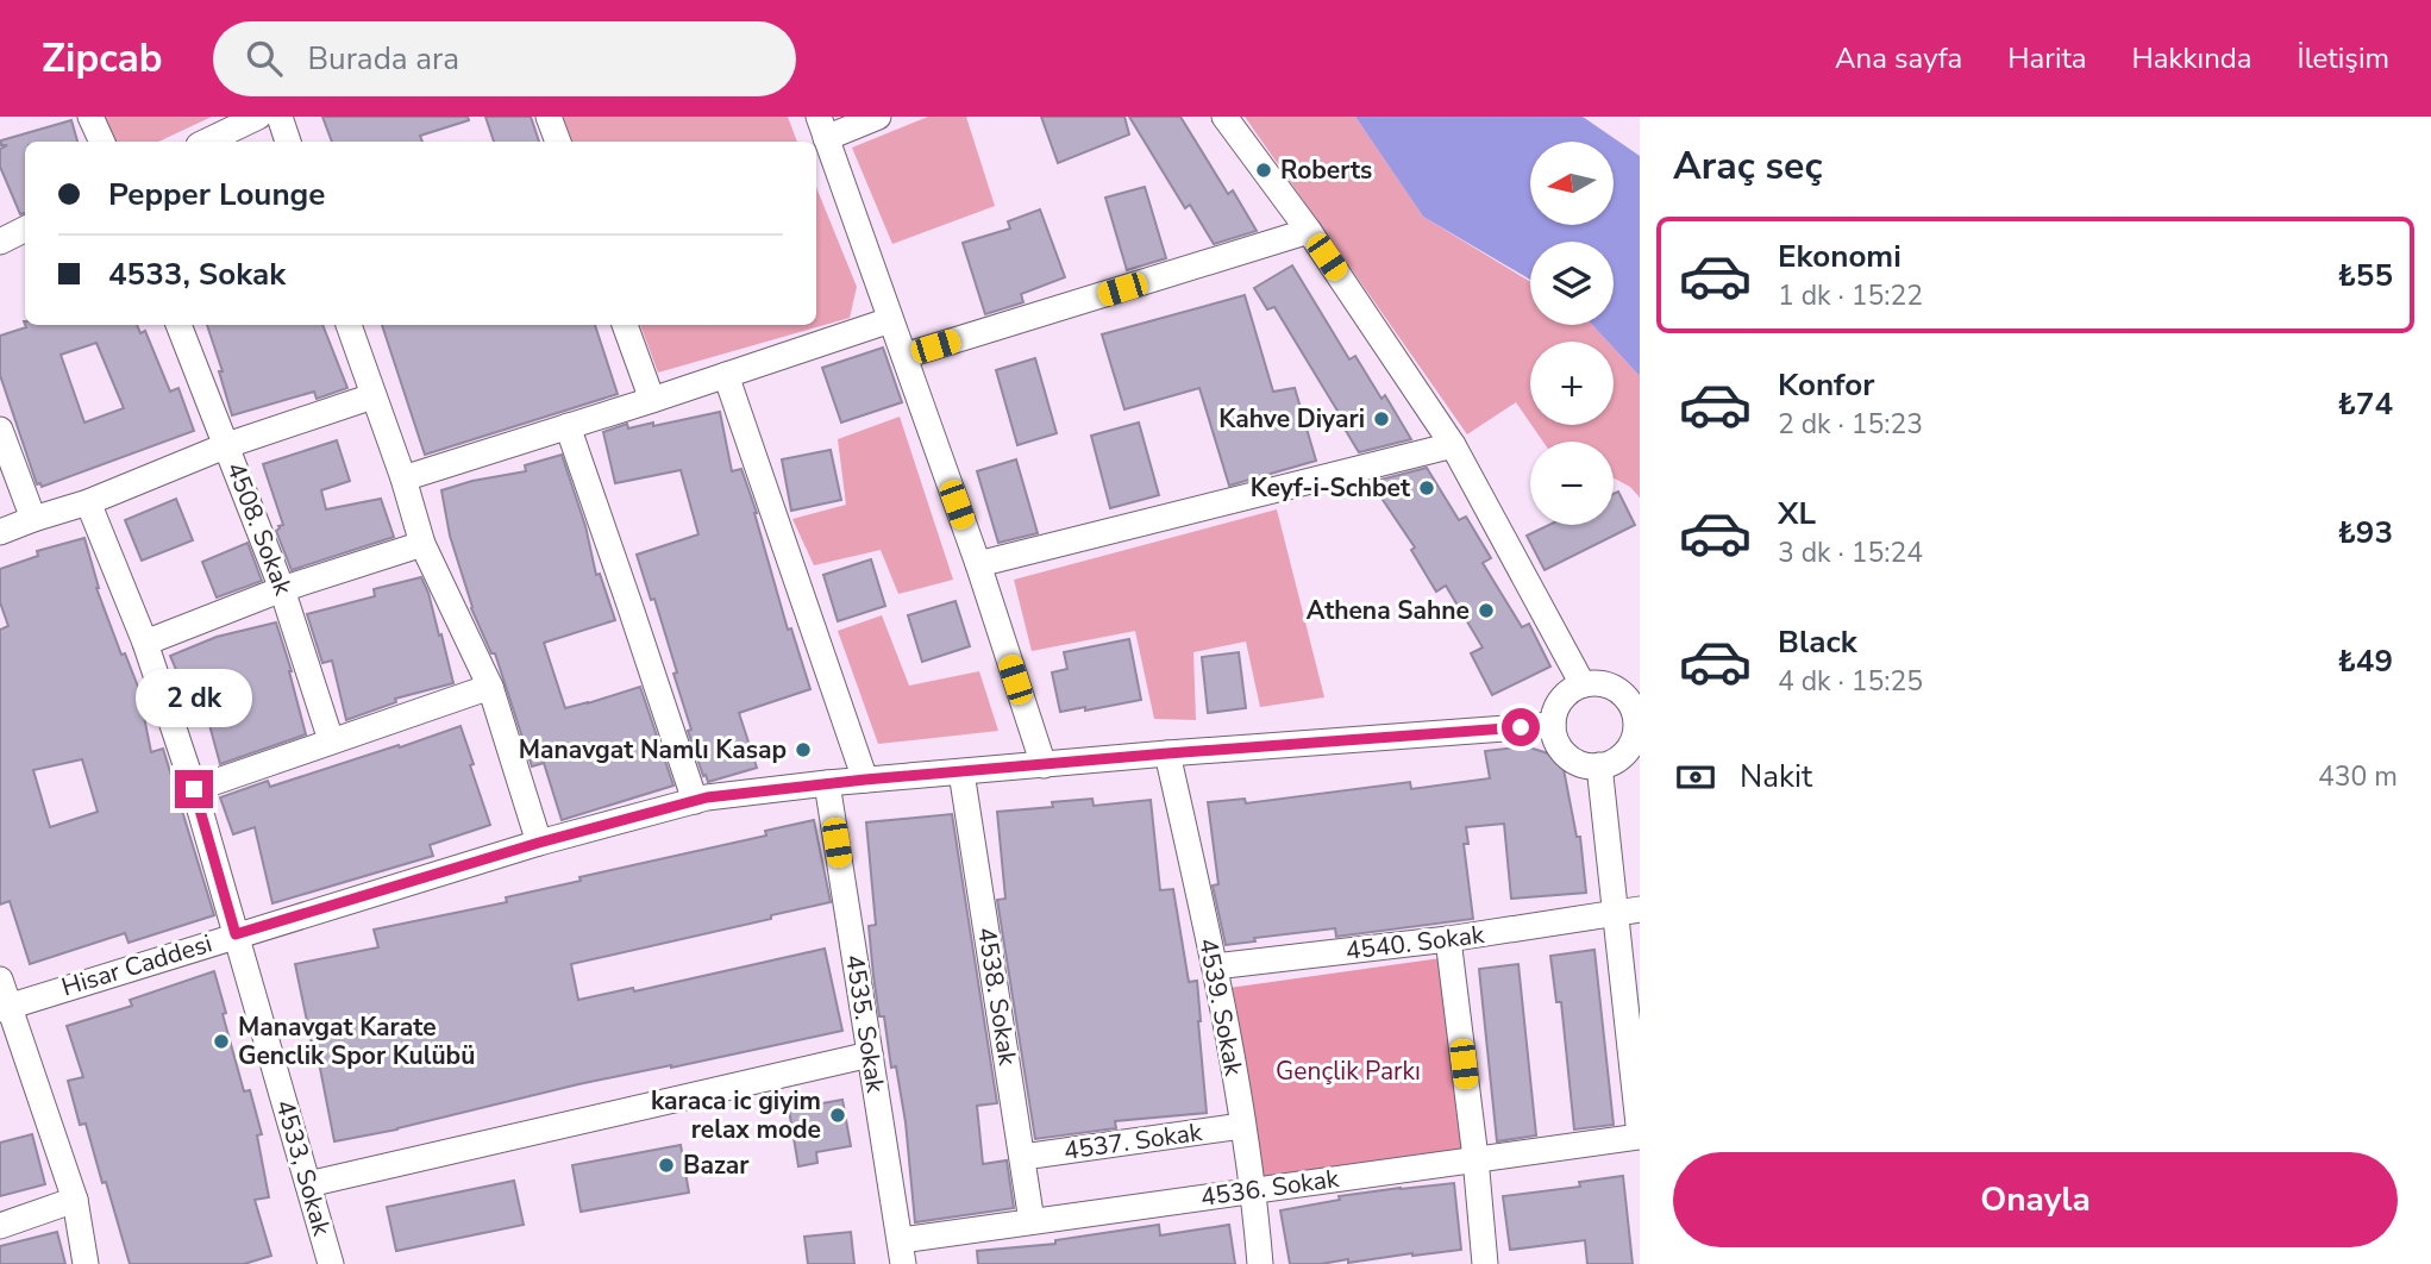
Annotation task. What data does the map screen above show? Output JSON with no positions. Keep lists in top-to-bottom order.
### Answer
{
  "streets": {
    "street": [
      "4508. Sokak",
      "4540. Sokak",
      "Hisar Caddesi",
      "4538. Sokak",
      "4539. Sokak",
      "4535. Sokak",
      "4537. Sokak",
      "4533, Sokak",
      "4536. Sokak"
    ]
  },
  "crossings": [
    ["4540. Sokak", "4539. Sokak"],
    ["Hisar Caddesi", "4538. Sokak"],
    ["Hisar Caddesi", "4539. Sokak"],
    ["Hisar Caddesi", "4535. Sokak"],
    ["Hisar Caddesi", "4533, Sokak"],
    ["4538. Sokak", "4537. Sokak"],
    ["4538. Sokak", "4536. Sokak"],
    ["4539. Sokak", "4537. Sokak"],
    ["4539. Sokak", "4536. Sokak"],
    ["4535. Sokak", "4536. Sokak"]
  ],
  "parks": ["Gençlik Parkı"],
  "places": [
    "Roberts",
    "Kahve Diyari",
    "Keyf-i-Schbet",
    "Athena Sahne",
    "Manavgat Namlı Kasap",
    "Manavgat Karate Genclik Spor Kulübü",
    "karaca ic giyim relax mode",
    "Bazar"
  ],
  "north": "left",
  "page": {
    "header": "Zipcab",
    "search": "Burada ara",
    "nav": [
      "Ana sayfa",
      "Harita",
      "Hakkında",
      "İletişim"
    ],
    "heading": "Araç seç",
    "map_buttons": ["+", "−"],
    "banner": ["Pepper Lounge", "4533, Sokak"],
    "list": [
      {
        "name": "Ekonomi",
        "note": "1 dk · 15:22",
        "value": "₺55"
      },
      {
        "name": "Konfor",
        "note": "2 dk · 15:23",
        "value": "₺74"
      },
      {
        "name": "XL",
        "note": "3 dk · 15:24",
        "value": "₺93"
      },
      {
        "name": "Black",
        "note": "4 dk · 15:25",
        "value": "₺49"
      }
    ],
    "bubble": "2 dk",
    "pay": ["Nakit", "430 m"],
    "buttons": "Onayla"
  }
}
